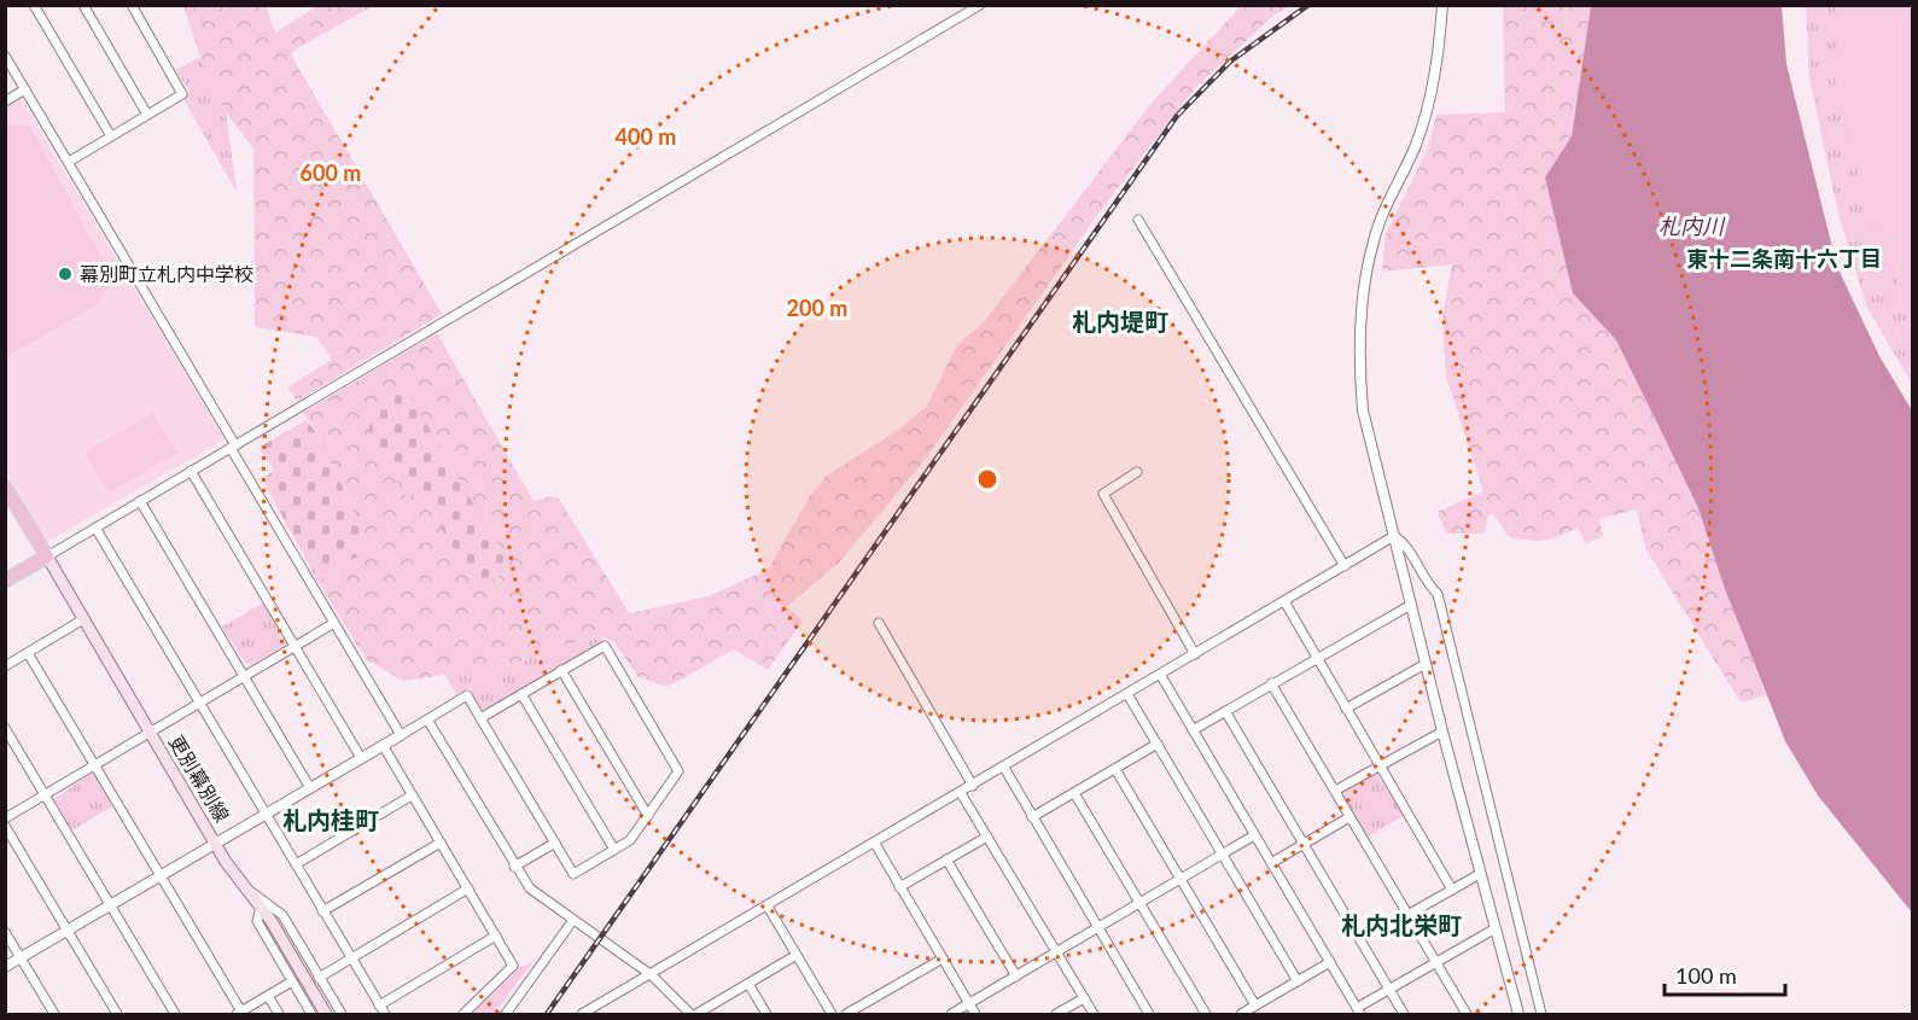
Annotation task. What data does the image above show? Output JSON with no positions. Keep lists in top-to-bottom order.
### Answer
{
  "streets": {
    "main road": ["更別幕別線"]
  },
  "districts": [
    "東十二条南十六丁目",
    "札内堤町",
    "札内桂町",
    "札内北栄町"
  ],
  "water": ["札内川"],
  "places": ["幕別町立札内中学校"],
  "scale_bar": "100 m",
  "rings": ["400 m", "600 m", "200 m"]
}
